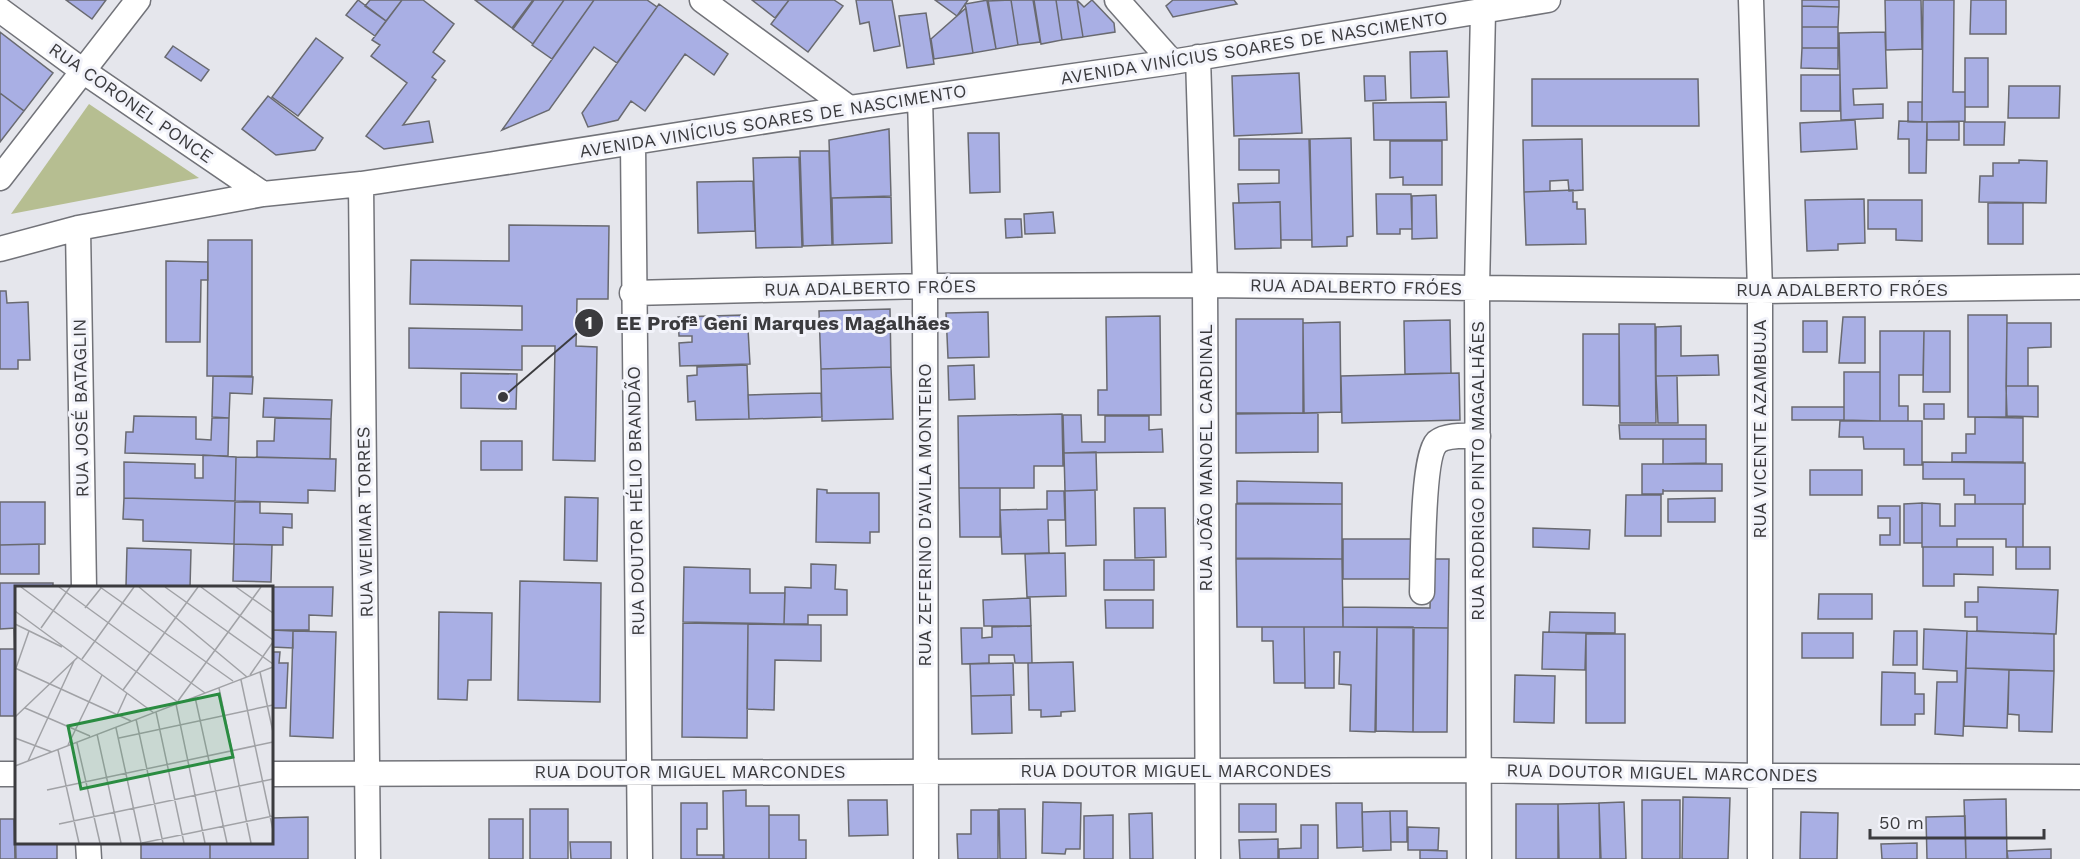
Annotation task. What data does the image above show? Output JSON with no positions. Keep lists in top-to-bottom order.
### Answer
{
  "streets": {
    "street": [
      "AVENIDA VINÍCIUS SOARES DE NASCIMENTO",
      "RUA CORONEL PONCE",
      "RUA ADALBERTO FRÓES",
      "RUA JOSÉ BATAGLIN",
      "RUA VICENTE AZAMBUJA",
      "RUA JOÃO MANOEL CARDINAL",
      "RUA RODRIGO PINTO MAGALHÃES",
      "RUA DOUTOR HÉLIO BRANDÃO",
      "RUA ZEFERINO D'AVILA MONTEIRO",
      "RUA WEIMAR TORRES",
      "RUA DOUTOR MIGUEL MARCONDES"
    ]
  },
  "crossings": [
    ["AVENIDA VINÍCIUS SOARES DE NASCIMENTO", "RUA CORONEL PONCE"],
    ["AVENIDA VINÍCIUS SOARES DE NASCIMENTO", "RUA JOSÉ BATAGLIN"],
    ["AVENIDA VINÍCIUS SOARES DE NASCIMENTO", "RUA JOÃO MANOEL CARDINAL"],
    ["AVENIDA VINÍCIUS SOARES DE NASCIMENTO", "RUA RODRIGO PINTO MAGALHÃES"],
    ["AVENIDA VINÍCIUS SOARES DE NASCIMENTO", "RUA DOUTOR HÉLIO BRANDÃO"],
    ["AVENIDA VINÍCIUS SOARES DE NASCIMENTO", "RUA ZEFERINO D'AVILA MONTEIRO"],
    ["AVENIDA VINÍCIUS SOARES DE NASCIMENTO", "RUA WEIMAR TORRES"],
    ["RUA ADALBERTO FRÓES", "RUA VICENTE AZAMBUJA"],
    ["RUA ADALBERTO FRÓES", "RUA JOÃO MANOEL CARDINAL"],
    ["RUA ADALBERTO FRÓES", "RUA RODRIGO PINTO MAGALHÃES"],
    ["RUA ADALBERTO FRÓES", "RUA DOUTOR HÉLIO BRANDÃO"],
    ["RUA ADALBERTO FRÓES", "RUA ZEFERINO D'AVILA MONTEIRO"],
    ["RUA VICENTE AZAMBUJA", "RUA DOUTOR MIGUEL MARCONDES"],
    ["RUA JOÃO MANOEL CARDINAL", "RUA DOUTOR MIGUEL MARCONDES"],
    ["RUA RODRIGO PINTO MAGALHÃES", "RUA DOUTOR MIGUEL MARCONDES"],
    ["RUA DOUTOR HÉLIO BRANDÃO", "RUA DOUTOR MIGUEL MARCONDES"],
    ["RUA ZEFERINO D'AVILA MONTEIRO", "RUA DOUTOR MIGUEL MARCONDES"],
    ["RUA WEIMAR TORRES", "RUA DOUTOR MIGUEL MARCONDES"]
  ],
  "places": ["EE Profª Geni Marques Magalhães"],
  "scale_bar": "50 m"
}
